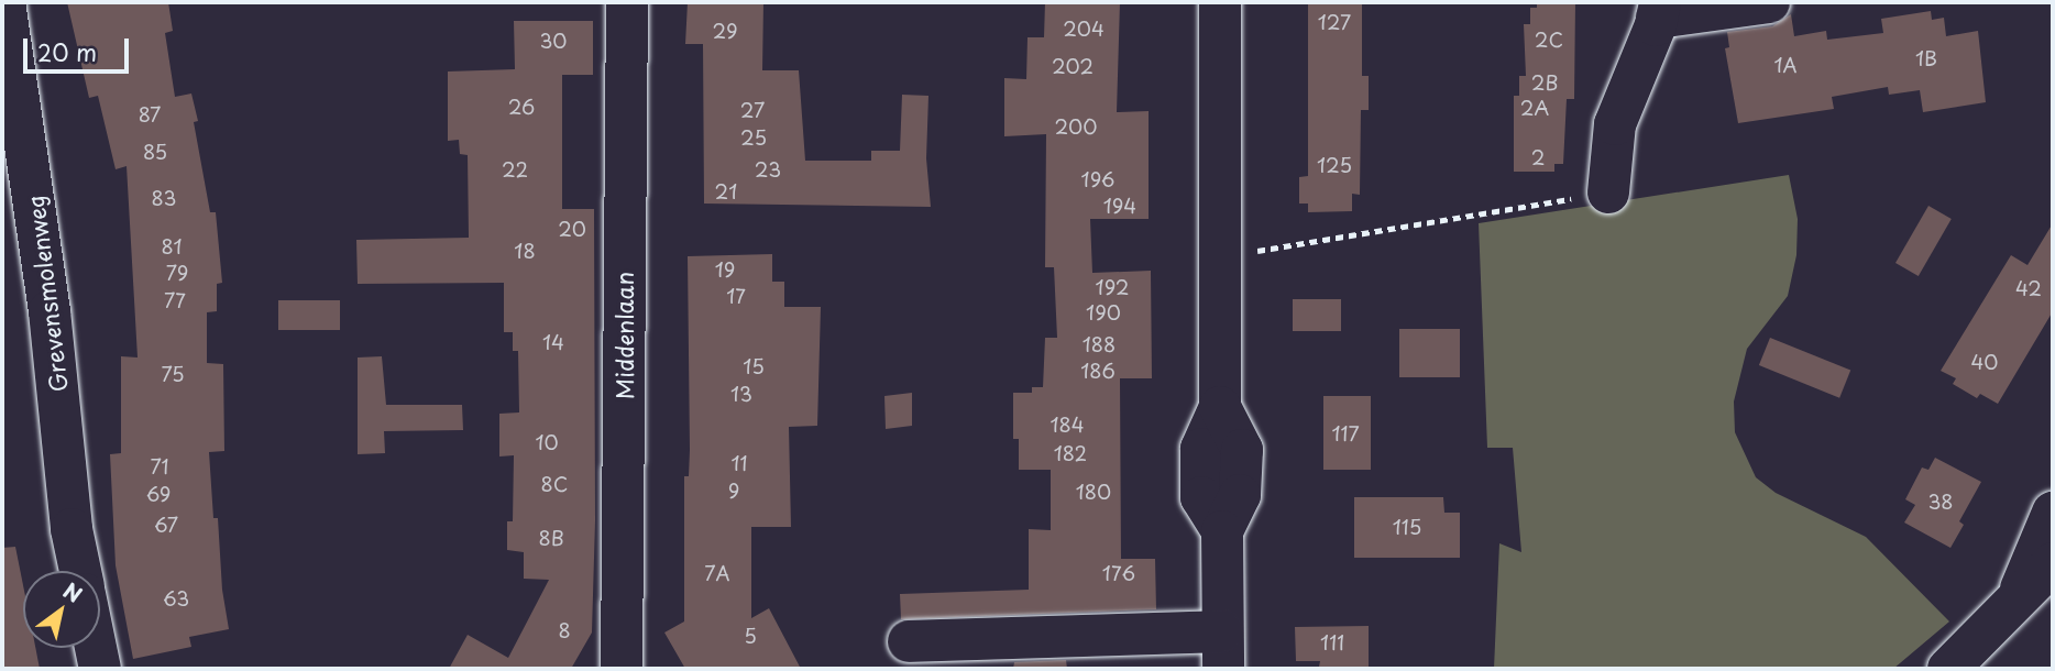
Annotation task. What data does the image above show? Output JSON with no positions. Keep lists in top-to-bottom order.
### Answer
{
  "streets": {
    "street": ["Grevensmolenweg", "Middenlaan"]
  },
  "house_numbers": [
    "127",
    "204",
    "29",
    "2C",
    "30",
    "1B",
    "1A",
    "202",
    "2B",
    "26",
    "2A",
    "27",
    "87",
    "200",
    "25",
    "85",
    "2",
    "125",
    "22",
    "23",
    "196",
    "21",
    "83",
    "194",
    "20",
    "81",
    "18",
    "19",
    "79",
    "192",
    "42",
    "17",
    "77",
    "190",
    "14",
    "188",
    "40",
    "15",
    "186",
    "75",
    "13",
    "184",
    "117",
    "10",
    "182",
    "11",
    "71",
    "8C",
    "9",
    "180",
    "69",
    "38",
    "67",
    "115",
    "8B",
    "7A",
    "176",
    "63",
    "8",
    "5",
    "111"
  ],
  "scale_bar": "20 m",
  "north": "top right"
}
